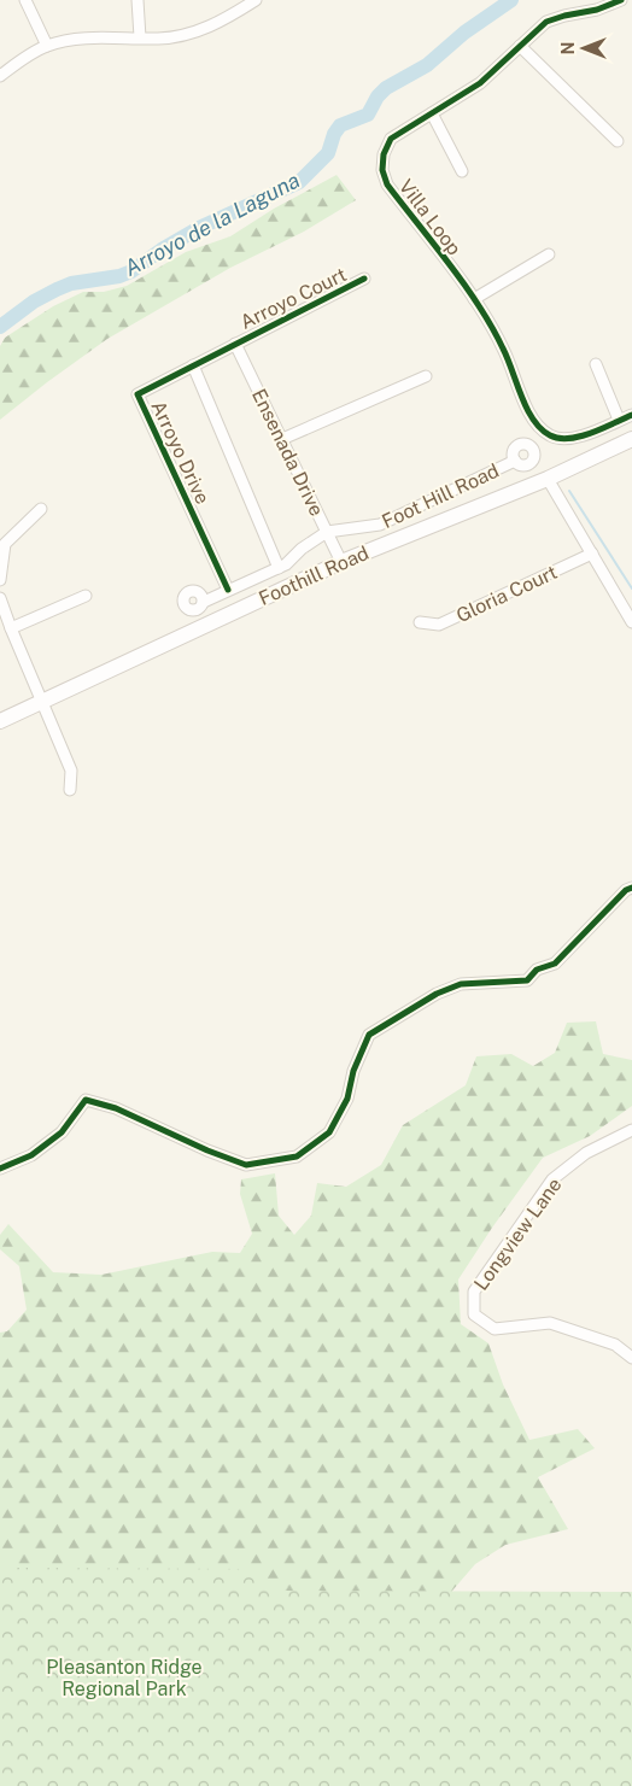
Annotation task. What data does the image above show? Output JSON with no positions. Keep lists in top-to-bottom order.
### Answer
{
  "streets": {
    "main road": ["Foothill Road"],
    "street": [
      "Villa Loop",
      "Arroyo Court",
      "Arroyo Drive",
      "Ensenada Drive",
      "Foot Hill Road",
      "Gloria Court",
      "Longview Lane"
    ]
  },
  "crossings": [
    ["Arroyo Court", "Arroyo Drive"],
    ["Arroyo Court", "Ensenada Drive"],
    ["Arroyo Drive", "Ensenada Drive"],
    ["Arroyo Drive", "Foot Hill Road"],
    ["Ensenada Drive", "Foot Hill Road"],
    ["Ensenada Drive", "Foothill Road"]
  ],
  "water": ["Arroyo de la Laguna"],
  "parks": ["Pleasanton Ridge Regional Park"],
  "north": "left"
}
